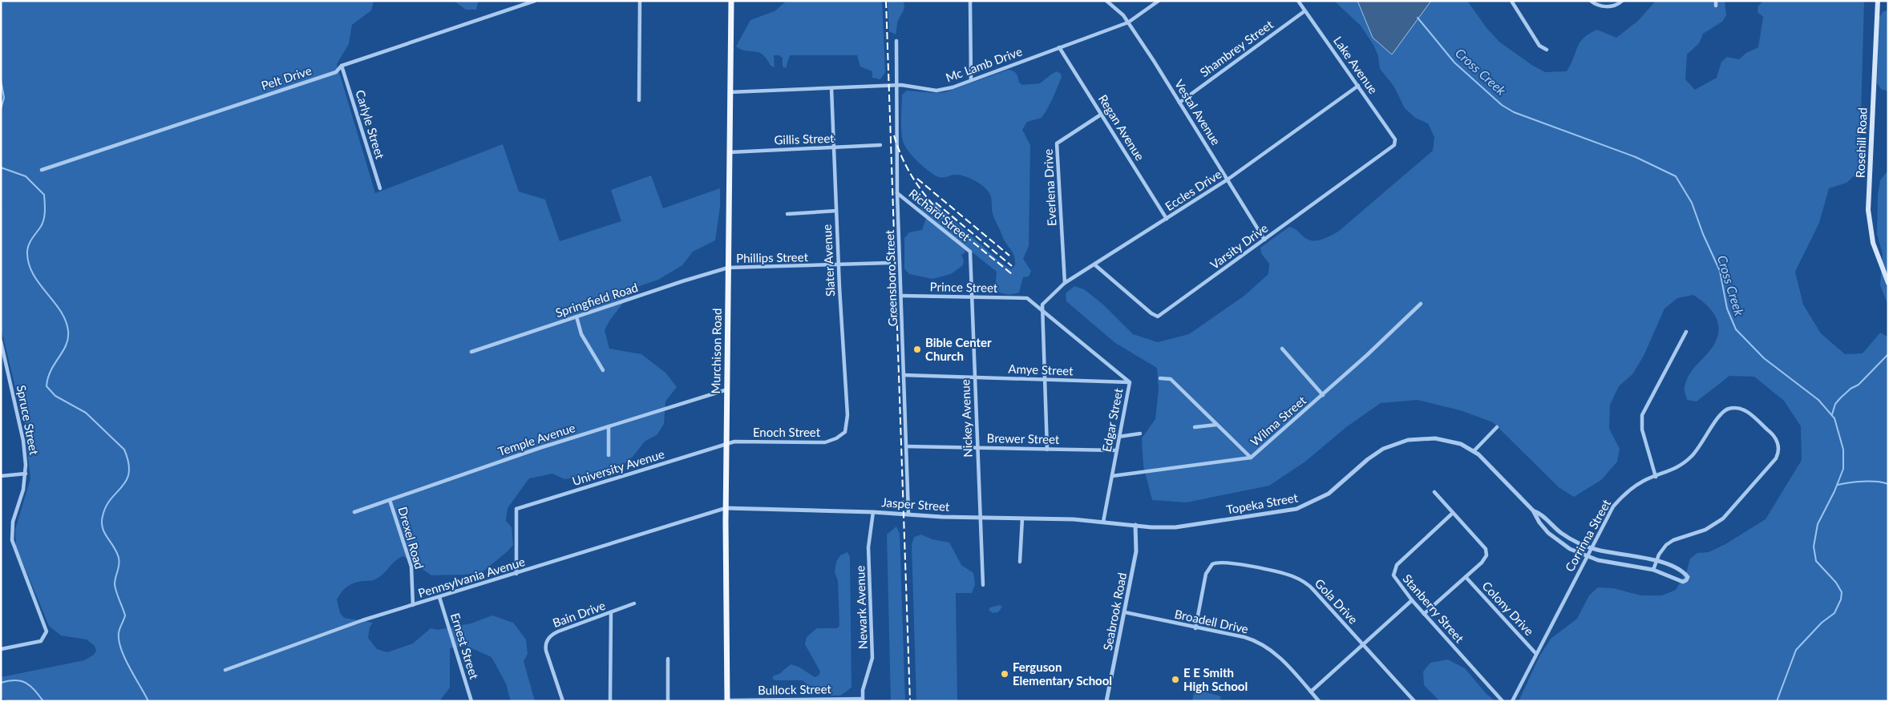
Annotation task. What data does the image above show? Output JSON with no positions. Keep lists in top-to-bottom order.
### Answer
{
  "streets": {
    "main road": ["Rosehill Road", "Murchison Road"],
    "street": [
      "Shambrey Street",
      "Mc Lamb Drive",
      "Lake Avenue",
      "Pelt Drive",
      "Vestal Avenue",
      "Carlyle Street",
      "Regan Avenue",
      "Gillis Street",
      "Everlena Drive",
      "Eccles Drive",
      "Richard Street",
      "Varsity Drive",
      "Phillips Street",
      "Slater Avenue",
      "Greensboro Street",
      "Prince Street",
      "Springfield Road",
      "Amye Street",
      "Nickey Avenue",
      "Spruce Street",
      "Edgar Street",
      "Wilma Street",
      "Enoch Street",
      "Brewer Street",
      "Temple Avenue",
      "University Avenue",
      "Topeka Street",
      "Jasper Street",
      "Corrinna Street",
      "Drexel Road",
      "Pennsylvania Avenue",
      "Gola Drive",
      "Newark Avenue",
      "Stanberry Street",
      "Colony Drive",
      "Seabrook Road",
      "Bain Drive",
      "Broadell Drive",
      "Ernest Street",
      "Bullock Street"
    ]
  },
  "crossings": [
    ["Shambrey Street", "Lake Avenue"],
    ["Shambrey Street", "Vestal Avenue"],
    ["Mc Lamb Drive", "Vestal Avenue"],
    ["Mc Lamb Drive", "Regan Avenue"],
    ["Mc Lamb Drive", "Slater Avenue"],
    ["Mc Lamb Drive", "Greensboro Street"],
    ["Mc Lamb Drive", "Murchison Road"],
    ["Lake Avenue", "Eccles Drive"],
    ["Lake Avenue", "Varsity Drive"],
    ["Pelt Drive", "Carlyle Street"],
    ["Vestal Avenue", "Eccles Drive"],
    ["Vestal Avenue", "Varsity Drive"],
    ["Regan Avenue", "Everlena Drive"],
    ["Regan Avenue", "Eccles Drive"],
    ["Gillis Street", "Slater Avenue"],
    ["Gillis Street", "Murchison Road"],
    ["Everlena Drive", "Eccles Drive"],
    ["Eccles Drive", "Varsity Drive"],
    ["Eccles Drive", "Edgar Street"],
    ["Richard Street", "Greensboro Street"],
    ["Richard Street", "Nickey Avenue"],
    ["Phillips Street", "Slater Avenue"],
    ["Phillips Street", "Springfield Road"],
    ["Phillips Street", "Murchison Road"],
    ["Slater Avenue", "Enoch Street"],
    ["Greensboro Street", "Prince Street"],
    ["Greensboro Street", "Amye Street"],
    ["Greensboro Street", "Brewer Street"],
    ["Greensboro Street", "Jasper Street"],
    ["Prince Street", "Nickey Avenue"],
    ["Prince Street", "Edgar Street"],
    ["Springfield Road", "Murchison Road"],
    ["Murchison Road", "Enoch Street"],
    ["Murchison Road", "Temple Avenue"],
    ["Murchison Road", "University Avenue"],
    ["Murchison Road", "Jasper Street"],
    ["Murchison Road", "Pennsylvania Avenue"],
    ["Murchison Road", "Bullock Street"],
    ["Amye Street", "Nickey Avenue"],
    ["Amye Street", "Edgar Street"],
    ["Nickey Avenue", "Brewer Street"],
    ["Nickey Avenue", "Jasper Street"],
    ["Edgar Street", "Wilma Street"],
    ["Edgar Street", "Brewer Street"],
    ["Edgar Street", "Topeka Street"],
    ["Edgar Street", "Jasper Street"],
    ["Enoch Street", "University Avenue"],
    ["Temple Avenue", "Drexel Road"],
    ["University Avenue", "Pennsylvania Avenue"],
    ["Topeka Street", "Jasper Street"],
    ["Topeka Street", "Seabrook Road"],
    ["Jasper Street", "Pennsylvania Avenue"],
    ["Jasper Street", "Newark Avenue"],
    ["Corrinna Street", "Colony Drive"],
    ["Drexel Road", "Pennsylvania Avenue"],
    ["Pennsylvania Avenue", "Ernest Street"],
    ["Gola Drive", "Broadell Drive"],
    ["Newark Avenue", "Bullock Street"],
    ["Seabrook Road", "Broadell Drive"]
  ],
  "water": ["Cross Creek"],
  "places": ["Bible Center Church", "Ferguson Elementary School", "E E Smith High School"]
}
